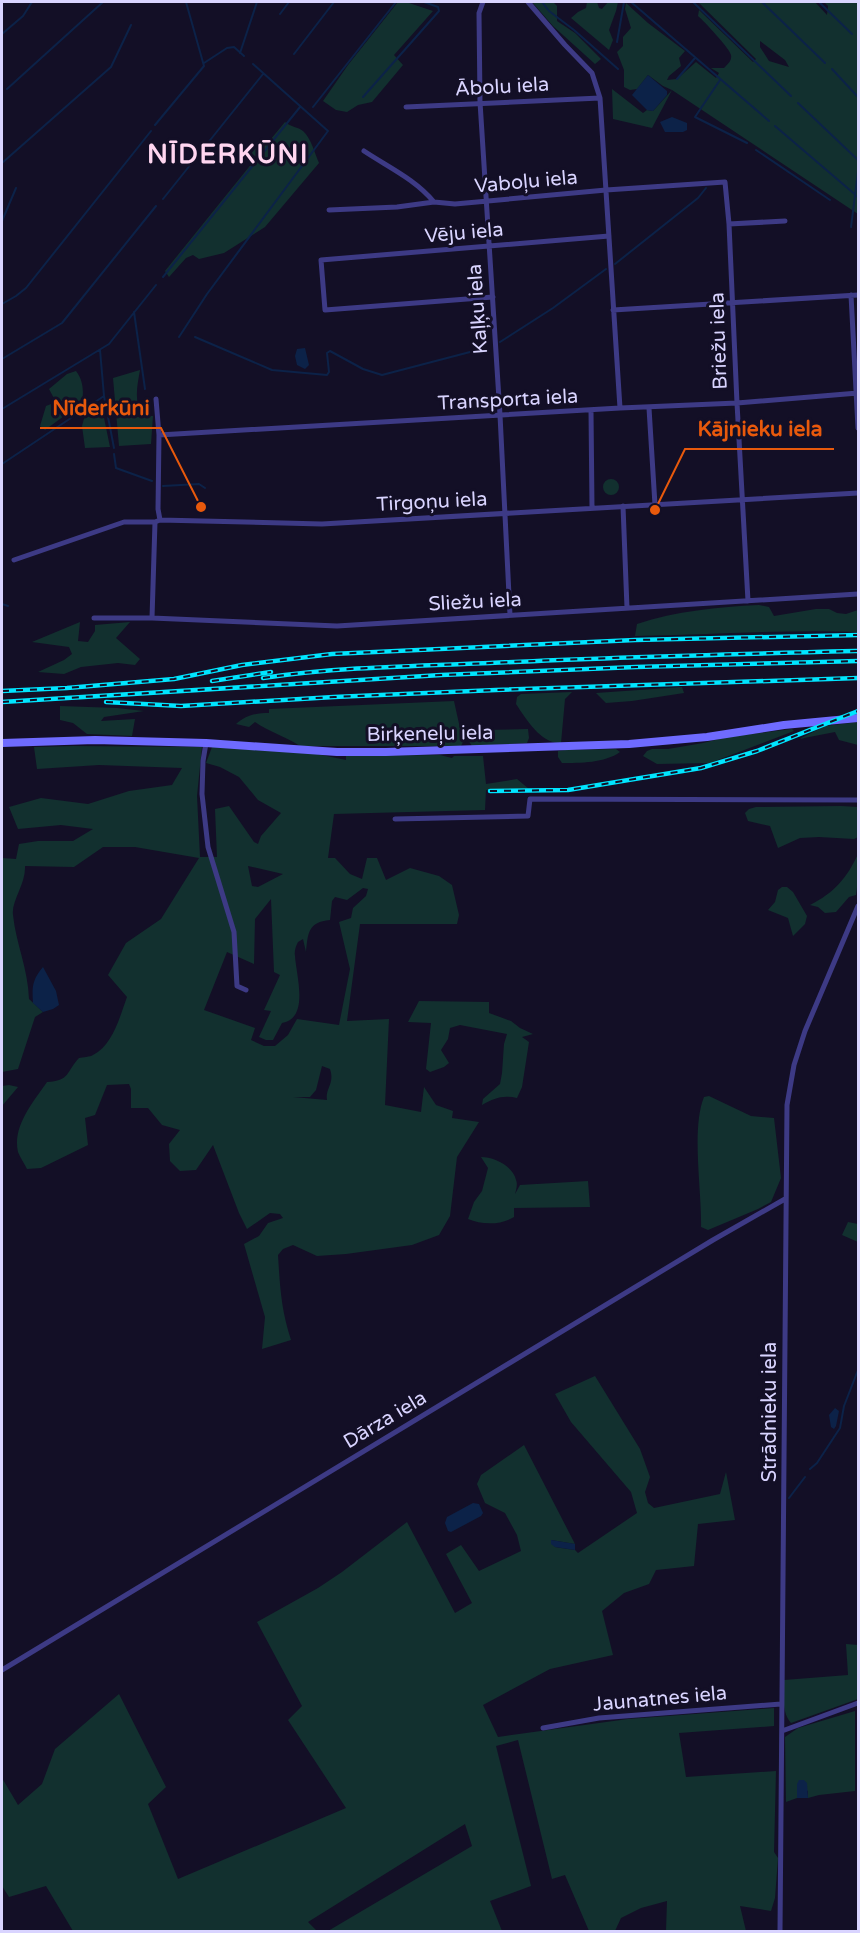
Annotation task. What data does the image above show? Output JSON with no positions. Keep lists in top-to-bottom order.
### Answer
{
  "streets": {
    "main road": ["Birķeneļu iela"],
    "street": [
      "Ābolu iela",
      "Vaboļu iela",
      "Vēju iela",
      "Kaļķu iela",
      "Briežu iela",
      "Transporta iela",
      "Tirgoņu iela",
      "Sliežu iela",
      "Strādnieku iela",
      "Dārza iela",
      "Jaunatnes iela"
    ]
  },
  "crossings": [
    ["Ābolu iela", "Kaļķu iela"],
    ["Vaboļu iela", "Kaļķu iela"],
    ["Vaboļu iela", "Briežu iela"],
    ["Vēju iela", "Kaļķu iela"],
    ["Kaļķu iela", "Transporta iela"],
    ["Kaļķu iela", "Tirgoņu iela"],
    ["Kaļķu iela", "Sliežu iela"],
    ["Briežu iela", "Transporta iela"],
    ["Briežu iela", "Tirgoņu iela"],
    ["Briežu iela", "Sliežu iela"],
    ["Strādnieku iela", "Dārza iela"],
    ["Strādnieku iela", "Jaunatnes iela"]
  ],
  "districts": ["NĪDERKŪNI"],
  "places": ["Nīderkūni", "Kājnieku iela"]
}
